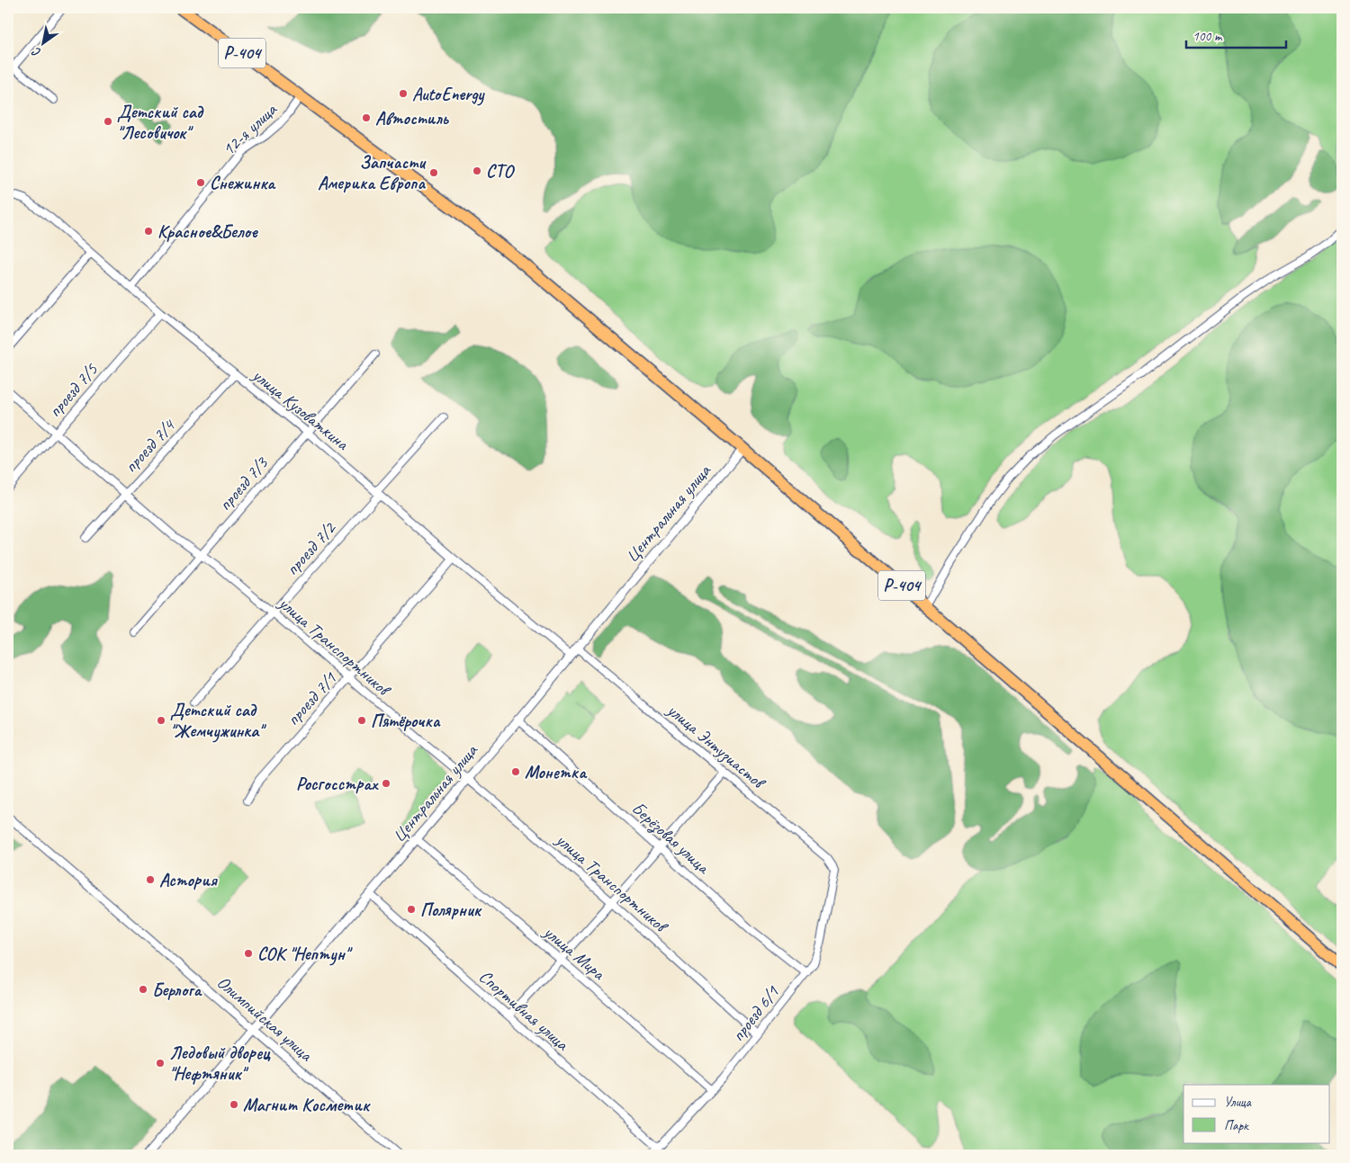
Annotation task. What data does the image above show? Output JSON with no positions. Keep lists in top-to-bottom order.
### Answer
{
  "streets": {
    "highway": ["Р-404"],
    "street": [
      "12-я улица",
      "проезд 7/5",
      "улица Кузоваткина",
      "проезд 7/4",
      "проезд 7/3",
      "Центральная улица",
      "проезд 7/2",
      "улица Транспортников",
      "проезд 7/1",
      "улица Энтузиастов",
      "Берёзовая улица",
      "улица Мира",
      "Спортивная улица",
      "проезд 6/1",
      "Олимпийская улица"
    ]
  },
  "crossings": [
    ["Р-404", "12-я улица"],
    ["Р-404", "Центральная улица"],
    ["12-я улица", "улица Кузоваткина"],
    ["проезд 7/5", "улица Кузоваткина"],
    ["проезд 7/5", "улица Транспортников"],
    ["улица Кузоваткина", "проезд 7/4"],
    ["улица Кузоваткина", "проезд 7/3"],
    ["улица Кузоваткина", "Центральная улица"],
    ["улица Кузоваткина", "проезд 7/2"],
    ["улица Кузоваткина", "проезд 7/1"],
    ["проезд 7/4", "улица Транспортников"],
    ["проезд 7/3", "улица Транспортников"],
    ["Центральная улица", "улица Транспортников"],
    ["Центральная улица", "улица Энтузиастов"],
    ["Центральная улица", "Берёзовая улица"],
    ["Центральная улица", "улица Мира"],
    ["Центральная улица", "Спортивная улица"],
    ["Центральная улица", "Олимпийская улица"],
    ["проезд 7/2", "улица Транспортников"],
    ["улица Транспортников", "проезд 7/1"],
    ["улица Транспортников", "проезд 6/1"],
    ["улица Энтузиастов", "проезд 6/1"],
    ["Берёзовая улица", "проезд 6/1"],
    ["улица Мира", "проезд 6/1"],
    ["Спортивная улица", "проезд 6/1"]
  ],
  "places": [
    "AutoEnergy",
    "Автостиль",
    "Детский сад \"Лесовичок\"",
    "СТО",
    "Запчасти Америка Европа",
    "Снежинка",
    "Красное&Белое",
    "Детский сад \"Жемчужинка\"",
    "Пятёрочка",
    "Монетка",
    "Росгосстрах",
    "Астория",
    "Полярник",
    "СОК \"Нептун\"",
    "Берлога",
    "Ледовый дворец \"Нефтяник\"",
    "Магнит Косметик"
  ],
  "legend": ["Улица", "Парк"],
  "scale_bar": "100 m",
  "north": "bottom left"
}
